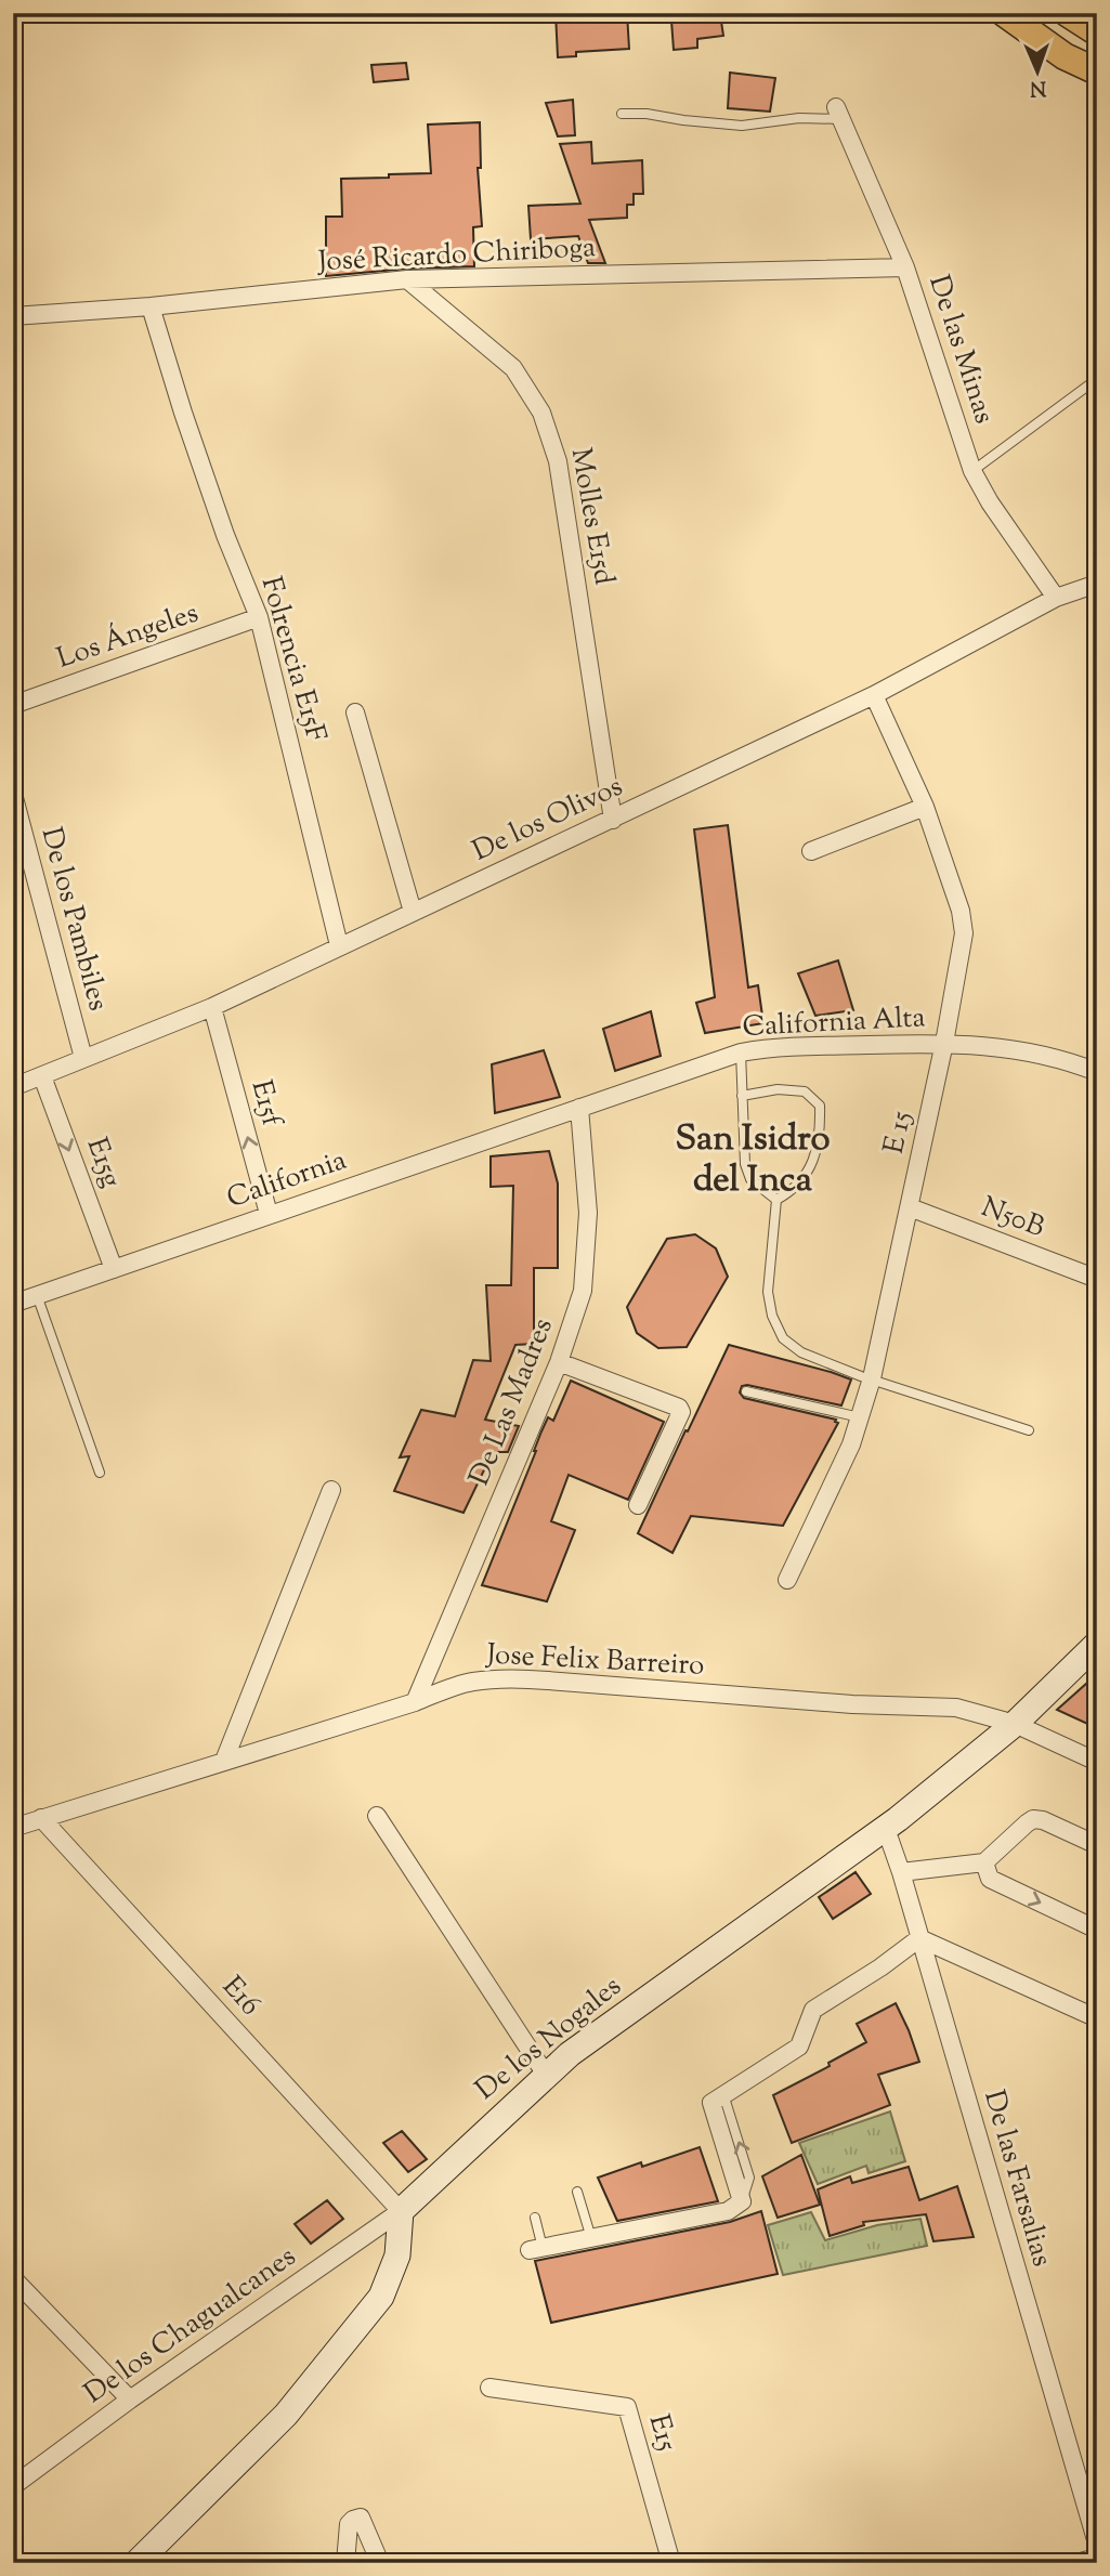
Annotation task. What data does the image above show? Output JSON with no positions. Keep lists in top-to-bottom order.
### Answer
{
  "streets": {
    "street": [
      "José Ricardo Chiriboga",
      "De las Minas",
      "Molles E15d",
      "Los Ángeles",
      "Folrencia E15F",
      "De los Olivos",
      "De los Pambiles",
      "California Alta",
      "E15f",
      "E 15",
      "E15g",
      "California",
      "N50B",
      "De Las Madres",
      "Jose Felix Barreiro",
      "E16",
      "De los Nogales",
      "De las Farsalias",
      "De los Chagualcanes",
      "E15"
    ]
  },
  "crossings": [
    ["José Ricardo Chiriboga", "De las Minas"],
    ["José Ricardo Chiriboga", "Molles E15d"],
    ["José Ricardo Chiriboga", "Folrencia E15F"],
    ["De las Minas", "De los Olivos"],
    ["Molles E15d", "De los Olivos"],
    ["Los Ángeles", "Folrencia E15F"],
    ["Folrencia E15F", "De los Olivos"],
    ["De los Olivos", "De los Pambiles"],
    ["De los Olivos", "E15f"],
    ["De los Olivos", "E 15"],
    ["De los Olivos", "E15g"],
    ["California Alta", "E 15"],
    ["California Alta", "California"],
    ["California Alta", "De Las Madres"],
    ["E15f", "California"],
    ["E 15", "N50B"],
    ["E15g", "California"],
    ["California", "De Las Madres"],
    ["De Las Madres", "Jose Felix Barreiro"],
    ["Jose Felix Barreiro", "E16"],
    ["Jose Felix Barreiro", "De los Nogales"],
    ["E16", "De los Nogales"],
    ["E16", "De los Chagualcanes"],
    ["De los Nogales", "De las Farsalias"],
    ["De los Nogales", "De los Chagualcanes"]
  ],
  "one_way": ["E15f", "E15g"],
  "districts": ["San Isidro del Inca"],
  "north": "bottom"
}
